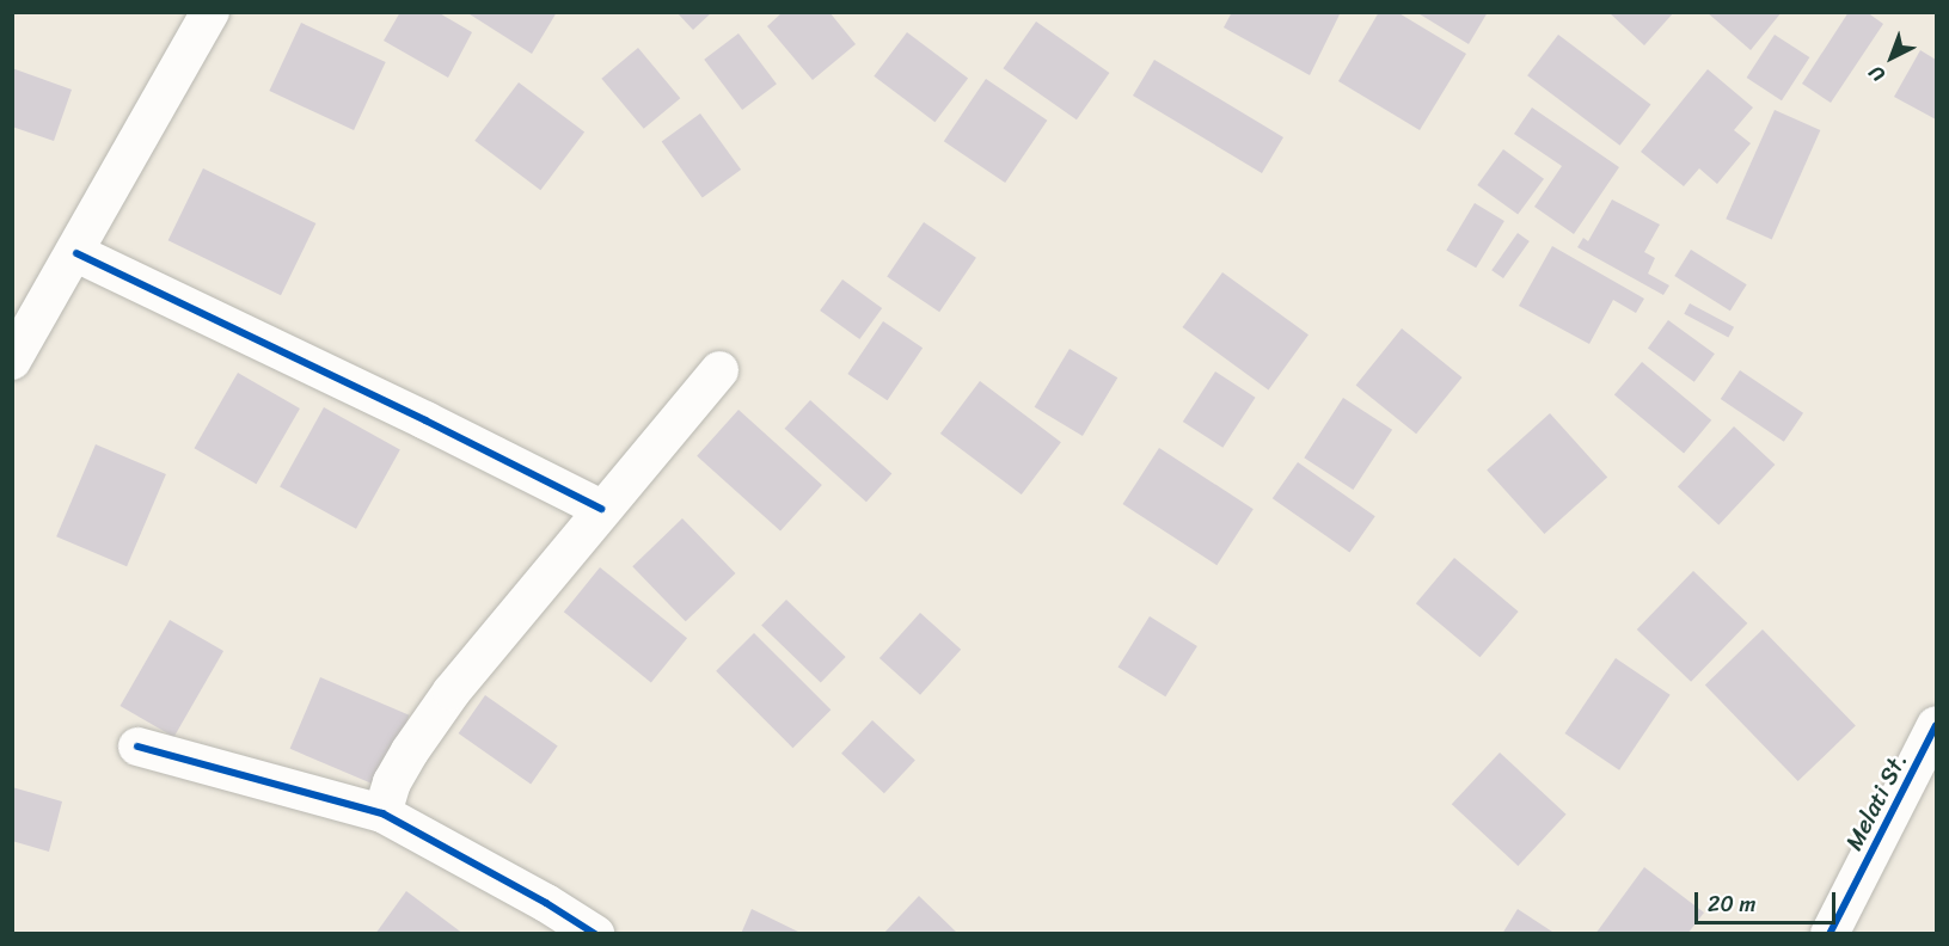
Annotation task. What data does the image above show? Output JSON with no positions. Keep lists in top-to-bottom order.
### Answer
{
  "streets": {
    "street": ["Melati St."]
  },
  "scale_bar": "20 m",
  "north": "bottom left"
}
